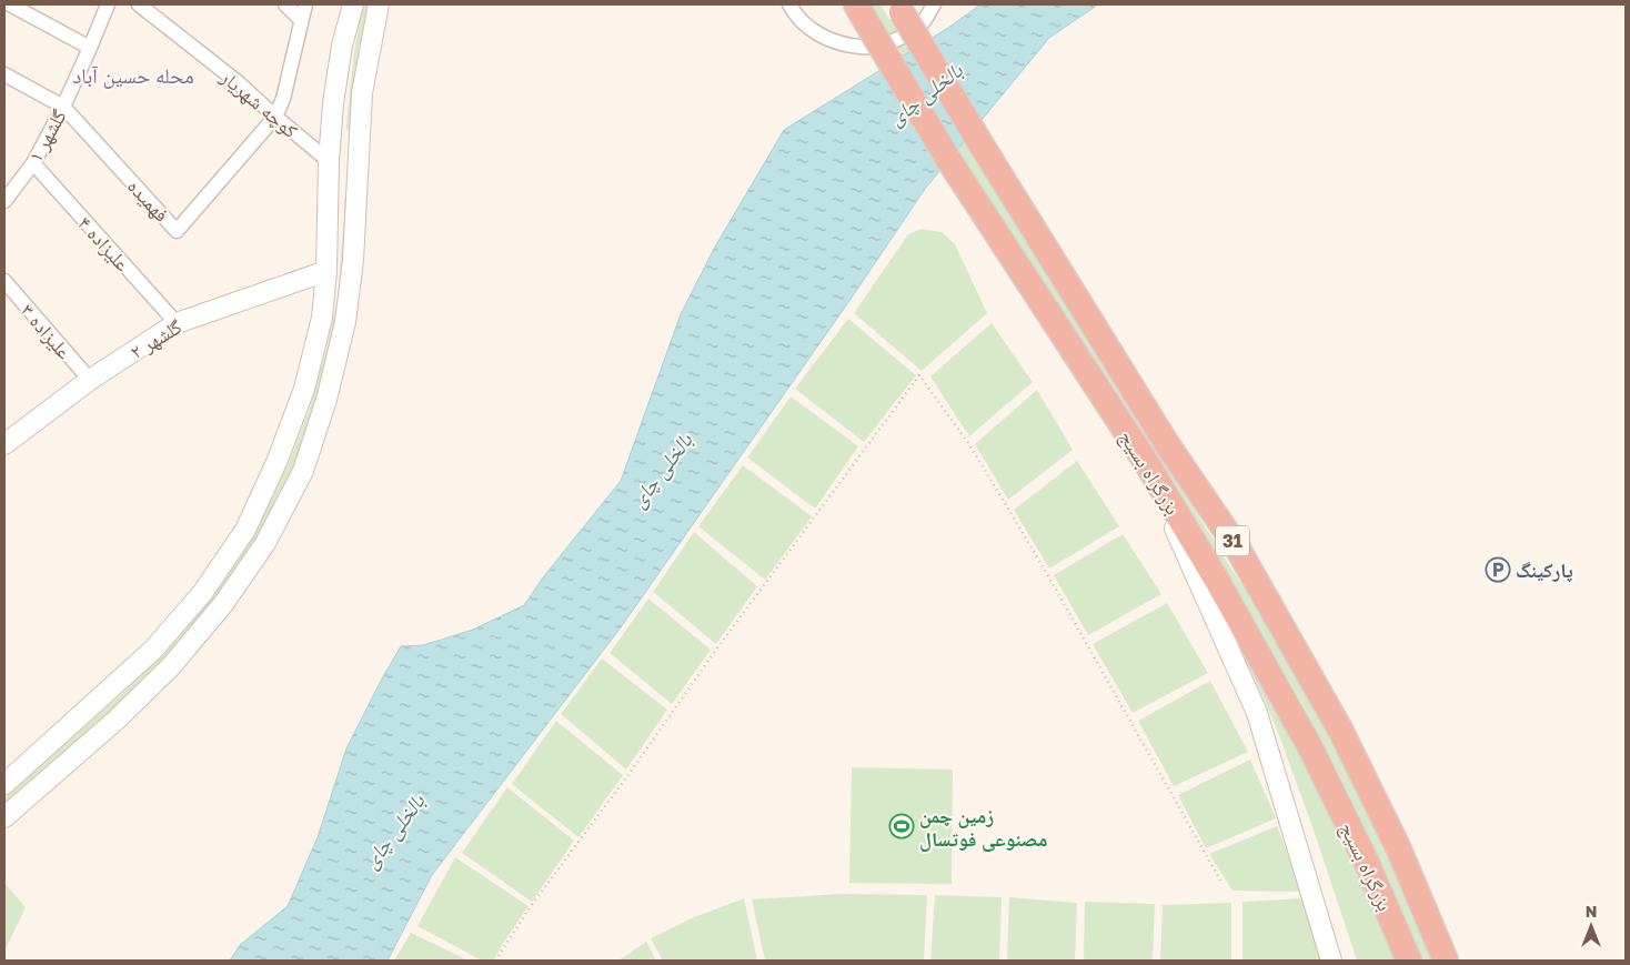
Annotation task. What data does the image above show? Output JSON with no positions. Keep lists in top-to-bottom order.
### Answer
{
  "streets": {
    "highway": ["بزرگراه بسیج", "31"],
    "main road": ["گلشهر ۲"],
    "street": [
      "کوچه شهریار",
      "گلشهر ۱",
      "فهمیده",
      "علیزاده ۴",
      "علیزاده ۳"
    ]
  },
  "crossings": [
    ["کوچه شهریار", "فهمیده"],
    ["گلشهر ۱", "فهمیده"],
    ["گلشهر ۱", "علیزاده ۴"],
    ["علیزاده ۴", "گلشهر ۲"],
    ["علیزاده ۳", "گلشهر ۲"]
  ],
  "districts": ["محله حسین آباد"],
  "water": ["بالخلی چای"],
  "places": {
    "parking": ["پارکینگ"],
    "sports": ["زمین چمن مصنوعی فوتسال"]
  },
  "north": "top"
}
